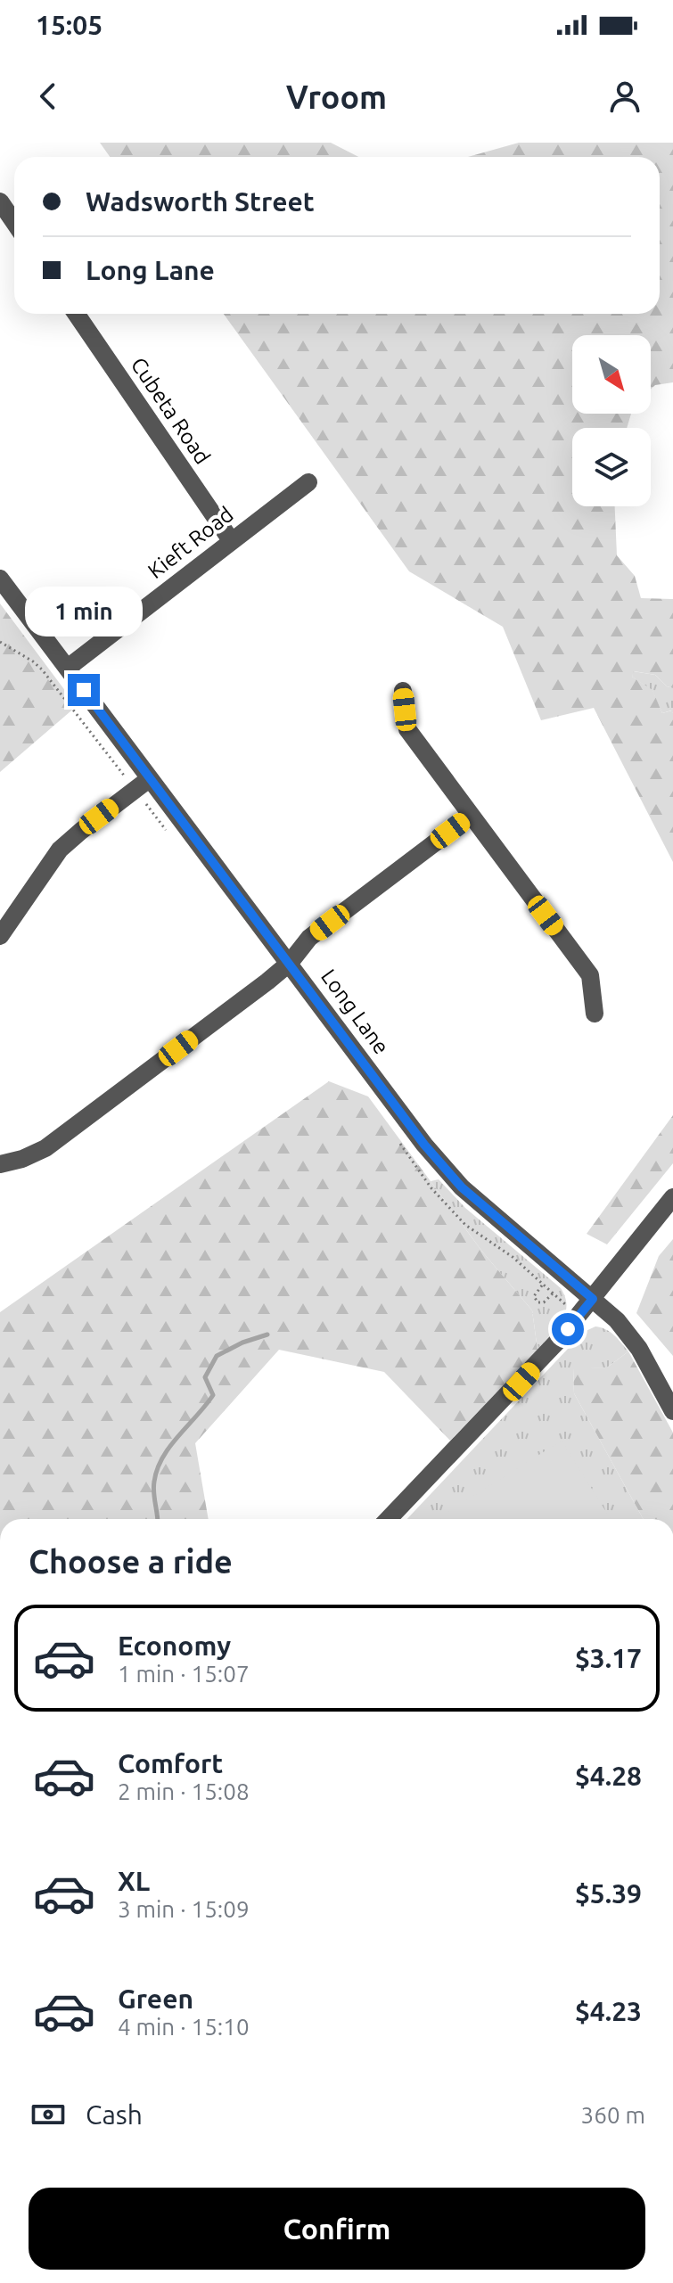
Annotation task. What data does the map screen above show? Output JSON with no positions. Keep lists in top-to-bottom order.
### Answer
{
  "streets": {
    "street": ["Cubeta Road", "Kieft Road", "Long Lane"]
  },
  "crossings": [
    ["Cubeta Road", "Kieft Road"],
    ["Kieft Road", "Long Lane"]
  ],
  "north": "bottom right",
  "page": {
    "status": "15:05",
    "header": "Vroom",
    "banner": ["Wadsworth Street", "Long Lane"],
    "bubble": "1 min",
    "heading": "Choose a ride",
    "list": [
      {
        "name": "Economy",
        "note": "1 min · 15:07",
        "value": "$3.17"
      },
      {
        "name": "Comfort",
        "note": "2 min · 15:08",
        "value": "$4.28"
      },
      {
        "name": "XL",
        "note": "3 min · 15:09",
        "value": "$5.39"
      },
      {
        "name": "Green",
        "note": "4 min · 15:10",
        "value": "$4.23"
      }
    ],
    "pay": ["Cash", "360 m"],
    "buttons": "Confirm"
  }
}
